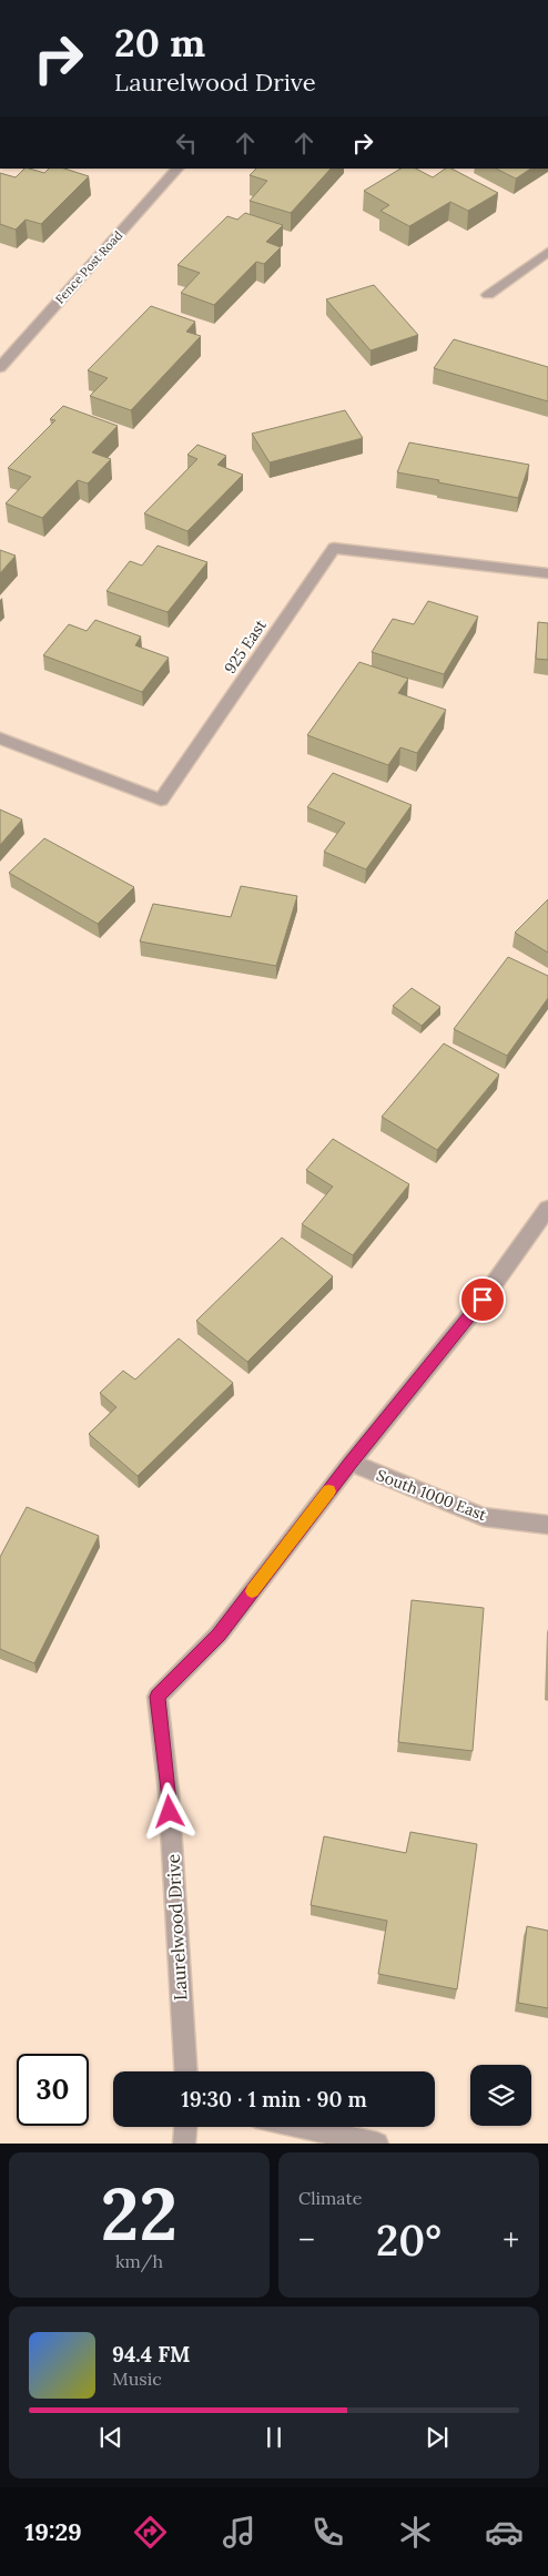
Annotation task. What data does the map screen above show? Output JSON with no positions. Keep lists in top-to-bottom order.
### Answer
{
  "streets": {
    "street": [
      "Fence Post Road",
      "925 East",
      "South 1000 East",
      "Laurelwood Drive"
    ]
  },
  "crossings": [
    ["South 1000 East", "Laurelwood Drive"]
  ],
  "page": {
    "turn": ["20 m", "Laurelwood Drive"],
    "limit": "30",
    "trip": "19:30 · 1 min · 90 m",
    "tile": [
      ["22", "km/h"],
      "Climate"
    ],
    "heat": ["−", "20°", "+"],
    "song": ["94.4 FM", "Music"],
    "tabs": "19:29"
  }
}
